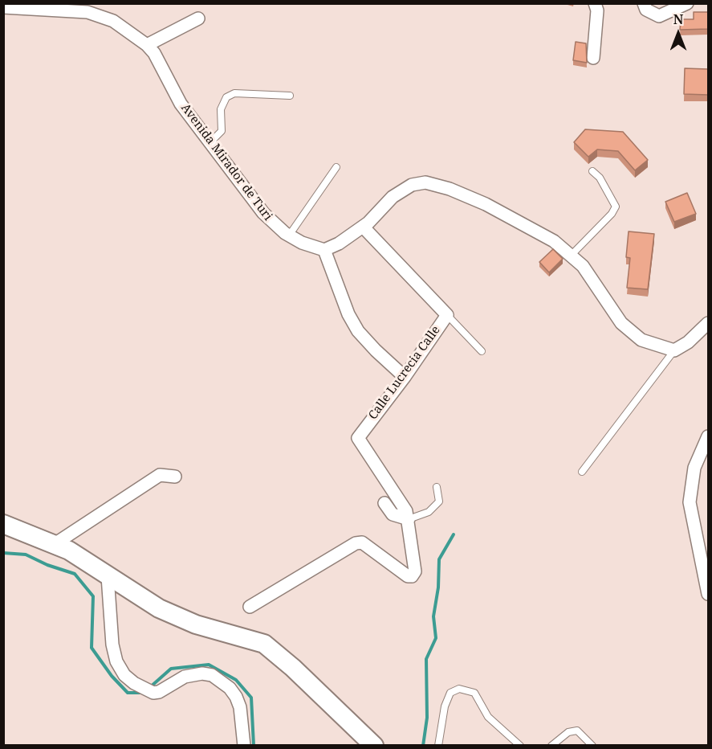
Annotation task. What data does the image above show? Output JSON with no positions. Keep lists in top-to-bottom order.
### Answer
{
  "streets": {
    "street": ["Avenida Mirador de Turi", "Calle Lucrecia Calle"]
  },
  "north": "top"
}
